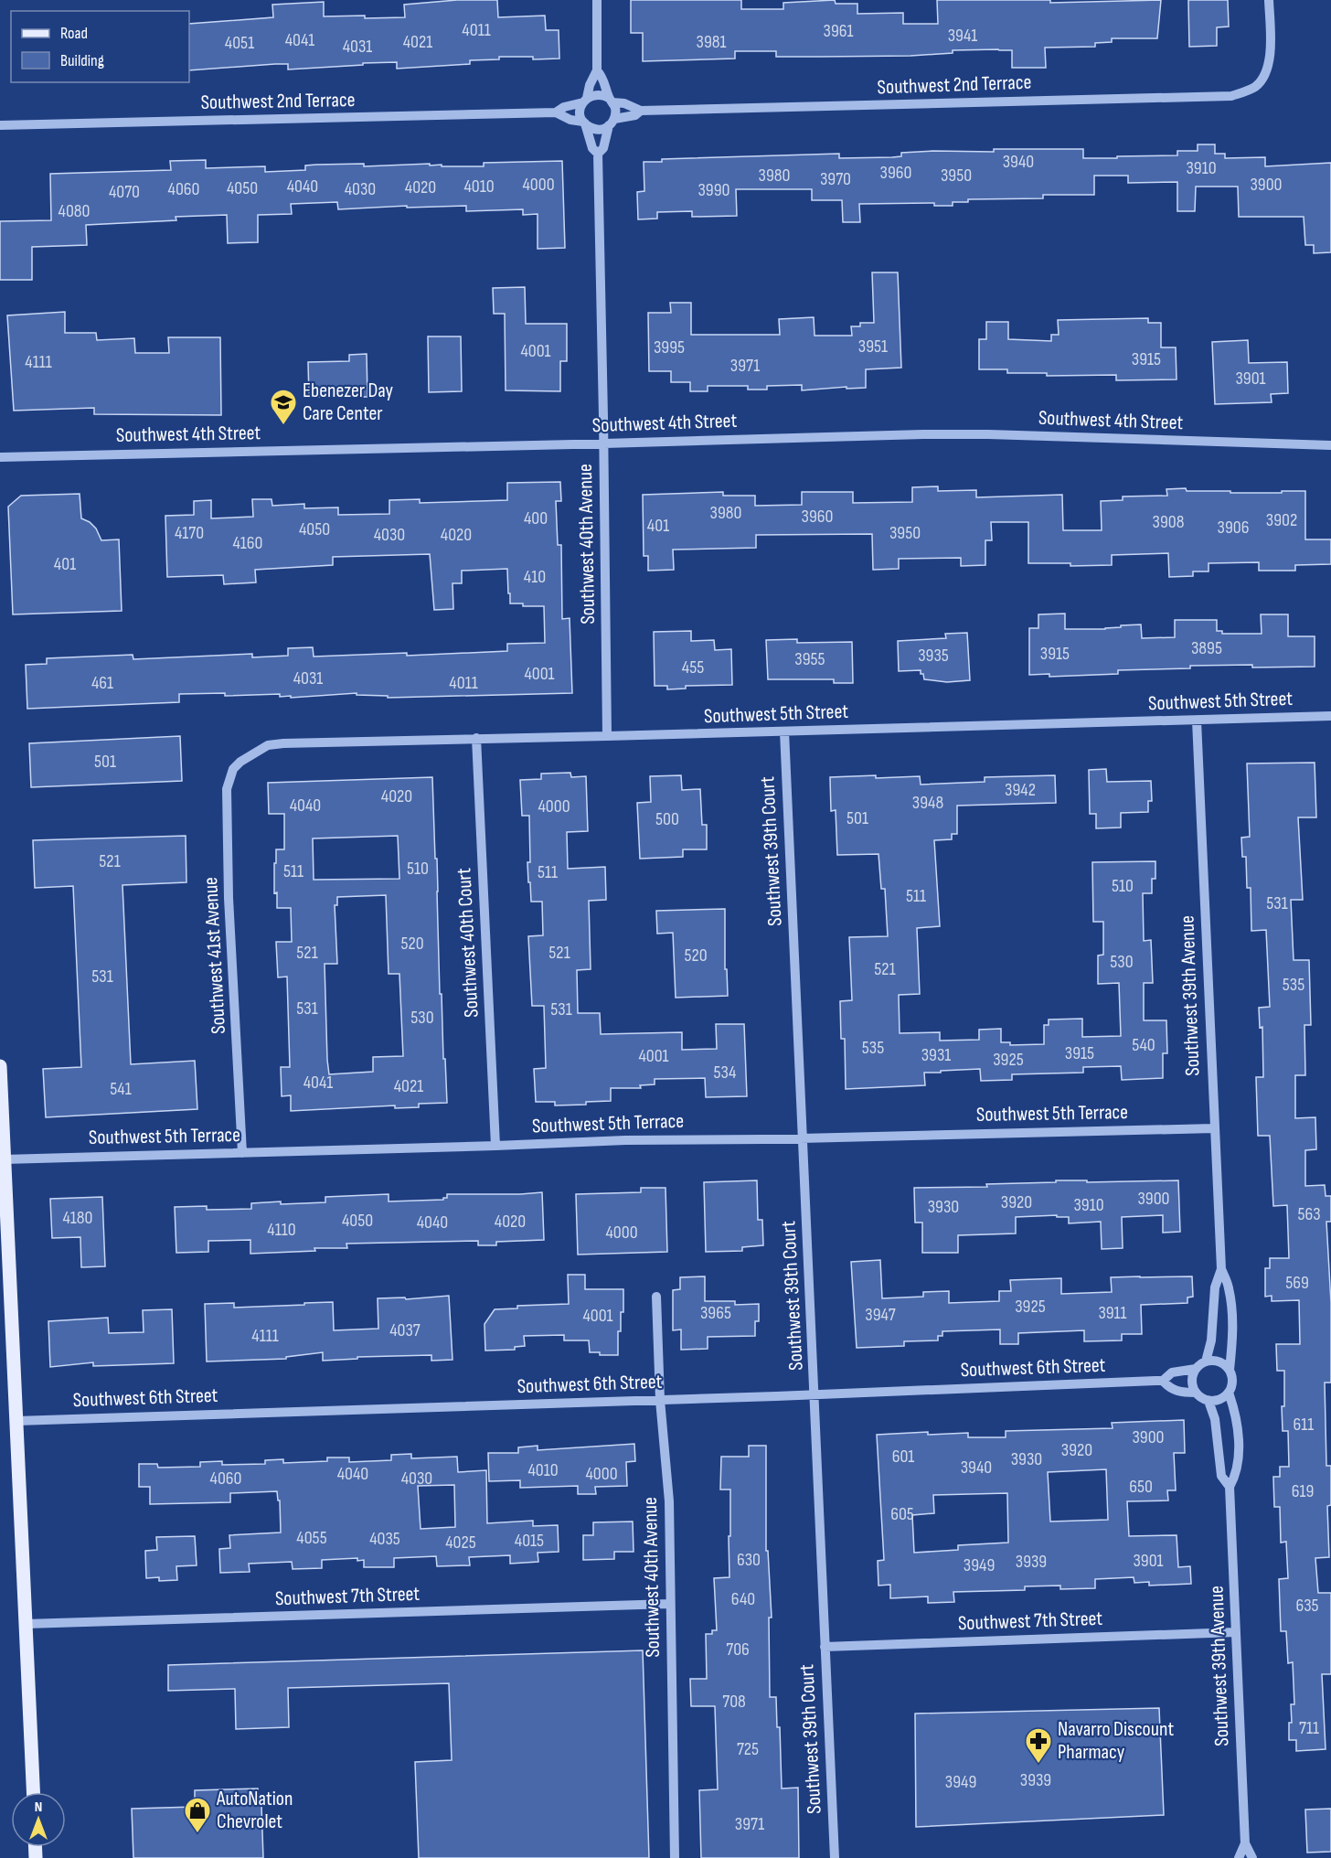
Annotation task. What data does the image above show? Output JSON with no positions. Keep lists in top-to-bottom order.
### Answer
{
  "streets": {
    "street": [
      "Southwest 2nd Terrace",
      "Southwest 4th Street",
      "Southwest 40th Avenue",
      "Southwest 5th Street",
      "Southwest 39th Court",
      "Southwest 40th Court",
      "Southwest 41st Avenue",
      "Southwest 39th Avenue",
      "Southwest 5th Terrace",
      "Southwest 6th Street",
      "Southwest 7th Street"
    ]
  },
  "crossings": [
    ["Southwest 2nd Terrace", "Southwest 40th Avenue"],
    ["Southwest 4th Street", "Southwest 40th Avenue"],
    ["Southwest 40th Avenue", "Southwest 5th Street"],
    ["Southwest 40th Avenue", "Southwest 6th Street"],
    ["Southwest 40th Avenue", "Southwest 7th Street"],
    ["Southwest 5th Street", "Southwest 39th Court"],
    ["Southwest 5th Street", "Southwest 40th Court"],
    ["Southwest 5th Street", "Southwest 41st Avenue"],
    ["Southwest 5th Street", "Southwest 39th Avenue"],
    ["Southwest 39th Court", "Southwest 5th Terrace"],
    ["Southwest 39th Court", "Southwest 6th Street"],
    ["Southwest 39th Court", "Southwest 7th Street"],
    ["Southwest 40th Court", "Southwest 5th Terrace"],
    ["Southwest 41st Avenue", "Southwest 5th Terrace"],
    ["Southwest 39th Avenue", "Southwest 5th Terrace"],
    ["Southwest 39th Avenue", "Southwest 6th Street"],
    ["Southwest 39th Avenue", "Southwest 7th Street"]
  ],
  "places": {
    "school or university": ["Ebenezer Day Care Center"],
    "pharmacy": ["Navarro Discount Pharmacy"],
    "shop": ["AutoNation Chevrolet"]
  },
  "house_numbers": [
    "4011",
    "3961",
    "3941",
    "4041",
    "4021",
    "3981",
    "4051",
    "4031",
    "3940",
    "3910",
    "3960",
    "3980",
    "3950",
    "3970",
    "4000",
    "3900",
    "4040",
    "4010",
    "4020",
    "4050",
    "4060",
    "4030",
    "3990",
    "4070",
    "4080",
    "3951",
    "3995",
    "4001",
    "3915",
    "4111",
    "3971",
    "3901",
    "3980",
    "3960",
    "400",
    "3902",
    "3908",
    "401",
    "3906",
    "4050",
    "4170",
    "3950",
    "4030",
    "4020",
    "4160",
    "401",
    "410",
    "3895",
    "3915",
    "3935",
    "3955",
    "455",
    "4001",
    "4031",
    "461",
    "4011",
    "501",
    "3942",
    "4020",
    "3948",
    "4040",
    "4000",
    "501",
    "500",
    "521",
    "510",
    "511",
    "511",
    "510",
    "511",
    "531",
    "520",
    "521",
    "521",
    "520",
    "530",
    "521",
    "531",
    "535",
    "531",
    "531",
    "530",
    "540",
    "535",
    "3915",
    "3931",
    "4001",
    "3925",
    "534",
    "4041",
    "4021",
    "541",
    "3900",
    "3920",
    "3910",
    "3930",
    "563",
    "4180",
    "4050",
    "4020",
    "4040",
    "4110",
    "4000",
    "569",
    "3925",
    "3965",
    "3911",
    "3947",
    "4001",
    "4037",
    "4111",
    "611",
    "3900",
    "3920",
    "601",
    "3930",
    "3940",
    "4010",
    "4040",
    "4000",
    "4060",
    "4030",
    "650",
    "619",
    "605",
    "4055",
    "4035",
    "4015",
    "4025",
    "630",
    "3901",
    "3939",
    "3949",
    "640",
    "635",
    "706",
    "708",
    "711",
    "725",
    "3939",
    "3949",
    "3971"
  ],
  "legend": ["Road", "Building"],
  "north": "top"
}
